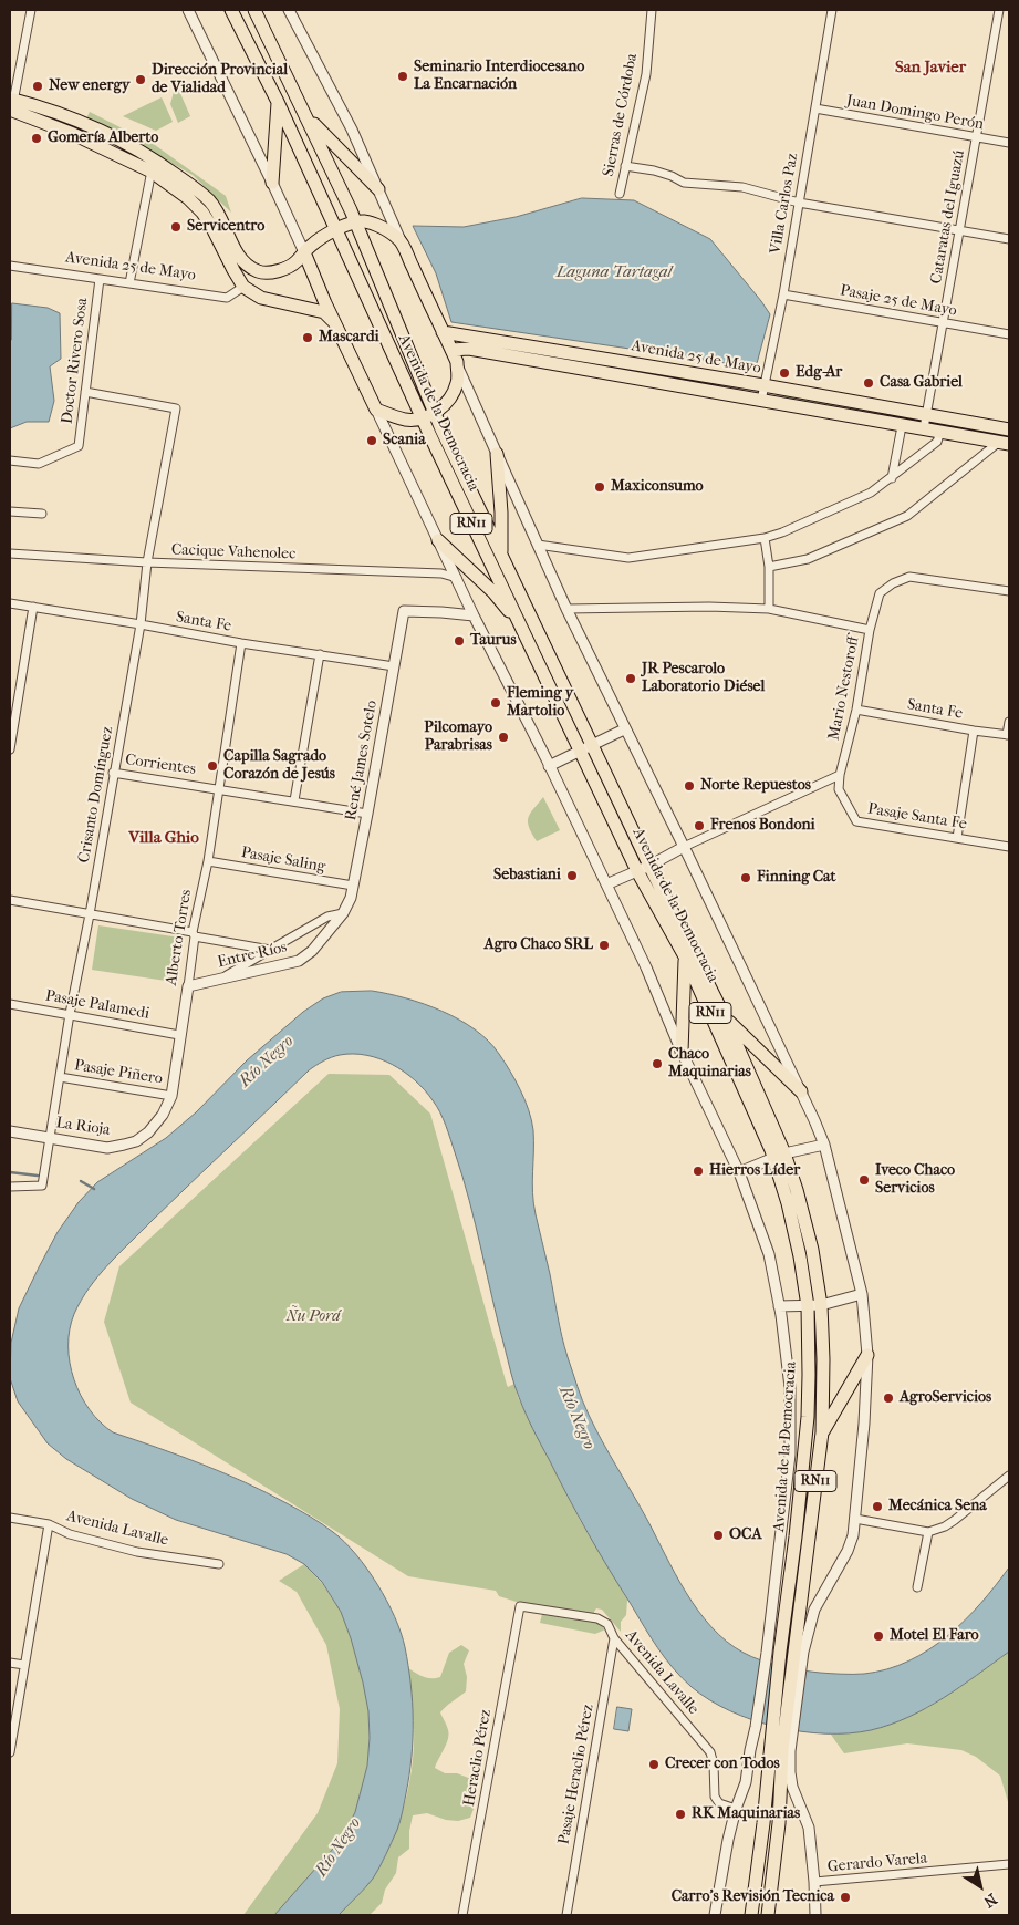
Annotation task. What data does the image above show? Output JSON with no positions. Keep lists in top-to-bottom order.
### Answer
{
  "streets": {
    "main road": ["Avenida 25 de Mayo", "Avenida de la Democracia", "RN11"],
    "street": [
      "Juan Domingo Perón",
      "Sierras de Córdoba",
      "Villa Carlos Paz",
      "Cataratas del Iguazú",
      "Pasaje 25 de Mayo",
      "Doctor Rivero Sosa",
      "Cacique Vahenolec",
      "Santa Fe",
      "Mario Nestoroff",
      "René James Sotelo",
      "Corrientes",
      "Crisanto Domínguez",
      "Pasaje Santa Fe",
      "Pasaje Saling",
      "Alberto Torres",
      "Entre Ríos",
      "Pasaje Palamedi",
      "Pasaje Piñero",
      "La Rioja",
      "Avenida Lavalle",
      "Heraclio Pérez",
      "Pasaje Heraclio Pérez",
      "Gerardo Varela"
    ]
  },
  "crossings": [
    ["Juan Domingo Perón", "Villa Carlos Paz"],
    ["Juan Domingo Perón", "Cataratas del Iguazú"],
    ["Villa Carlos Paz", "Avenida 25 de Mayo"],
    ["Villa Carlos Paz", "Pasaje 25 de Mayo"],
    ["Cataratas del Iguazú", "Avenida 25 de Mayo"],
    ["Cataratas del Iguazú", "Pasaje 25 de Mayo"],
    ["Avenida 25 de Mayo", "Doctor Rivero Sosa"],
    ["Avenida 25 de Mayo", "Avenida de la Democracia"],
    ["Doctor Rivero Sosa", "Crisanto Domínguez"],
    ["Avenida de la Democracia", "RN11"],
    ["Avenida de la Democracia", "Cacique Vahenolec"],
    ["Avenida de la Democracia", "René James Sotelo"],
    ["Avenida de la Democracia", "Avenida Lavalle"],
    ["Avenida de la Democracia", "Gerardo Varela"],
    ["Cacique Vahenolec", "Crisanto Domínguez"],
    ["Santa Fe", "Mario Nestoroff"],
    ["Santa Fe", "René James Sotelo"],
    ["Santa Fe", "Crisanto Domínguez"],
    ["Santa Fe", "Alberto Torres"],
    ["Mario Nestoroff", "Pasaje Santa Fe"],
    ["René James Sotelo", "Corrientes"],
    ["René James Sotelo", "Pasaje Saling"],
    ["René James Sotelo", "Entre Ríos"],
    ["Corrientes", "Crisanto Domínguez"],
    ["Corrientes", "Alberto Torres"],
    ["Crisanto Domínguez", "Entre Ríos"],
    ["Crisanto Domínguez", "Pasaje Palamedi"],
    ["Crisanto Domínguez", "Pasaje Piñero"],
    ["Crisanto Domínguez", "La Rioja"],
    ["Pasaje Saling", "Alberto Torres"],
    ["Alberto Torres", "Entre Ríos"],
    ["Alberto Torres", "Pasaje Palamedi"],
    ["Alberto Torres", "Pasaje Piñero"],
    ["Alberto Torres", "La Rioja"],
    ["Avenida Lavalle", "Heraclio Pérez"],
    ["Avenida Lavalle", "Pasaje Heraclio Pérez"]
  ],
  "districts": ["San Javier", "Villa Ghio"],
  "water": ["Laguna Tartagal", "Río Negro"],
  "parks": ["Ñu Porá"],
  "places": [
    "Seminario Interdiocesano La Encarnación",
    "Dirección Provincial de Vialidad",
    "New energy",
    "Gomería Alberto",
    "Servicentro",
    "Mascardi",
    "Edg-Ar",
    "Casa Gabriel",
    "Scania",
    "Maxiconsumo",
    "Taurus",
    "JR Pescarolo Laboratorio Diésel",
    "Fleming y Martolio",
    "Pilcomayo Parabrisas",
    "Capilla Sagrado Corazón de Jesús",
    "Norte Repuestos",
    "Frenos Bondoni",
    "Sebastiani",
    "Finning Cat",
    "Agro Chaco SRL",
    "Chaco Maquinarias",
    "Hierros Líder",
    "Iveco Chaco Servicios",
    "AgroServicios",
    "Mecánica Sena",
    "OCA",
    "Motel El Faro",
    "Crecer con Todos",
    "RK Maquinarias",
    "Carro's Revisión Tecnica"
  ],
  "north": "bottom right"
}
